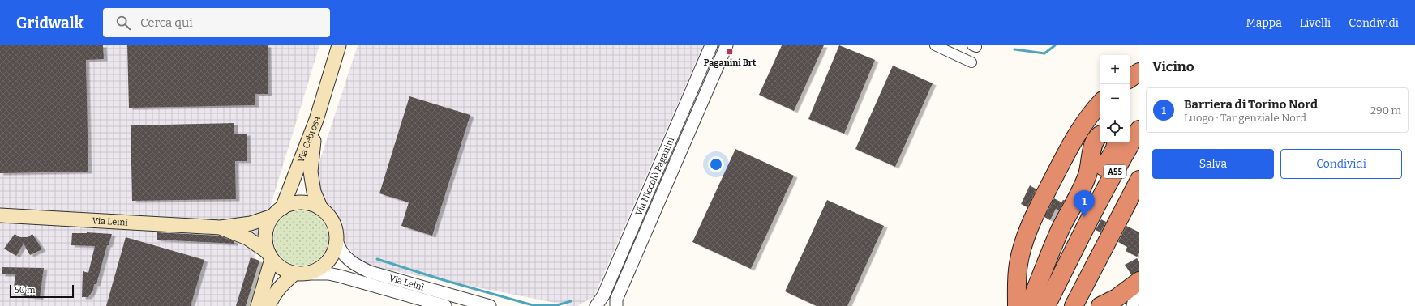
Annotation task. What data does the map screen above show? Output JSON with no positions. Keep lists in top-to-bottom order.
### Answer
{
  "streets": {
    "highway": ["A55"],
    "main road": ["Via Cebrosa", "Via Leinì"],
    "street": ["Via Niccolò Paganini"]
  },
  "crossings": [
    ["Via Cebrosa", "Via Leinì"]
  ],
  "places": {
    "transit": ["Paganini Brt"]
  },
  "scale_bar": "50 m",
  "page": {
    "header": "Gridwalk",
    "search": "Cerca qui",
    "nav": ["Mappa", "Livelli", "Condividi"],
    "heading": "Vicino",
    "map_buttons": ["+", "−"],
    "list": [
      {
        "mark": "1",
        "name": "Barriera di Torino Nord",
        "note": "Luogo · Tangenziale Nord",
        "value": "290 m"
      }
    ],
    "buttons": ["Salva", "Condividi"],
    "pins": "1",
    "scale": "50 m"
  }
}
